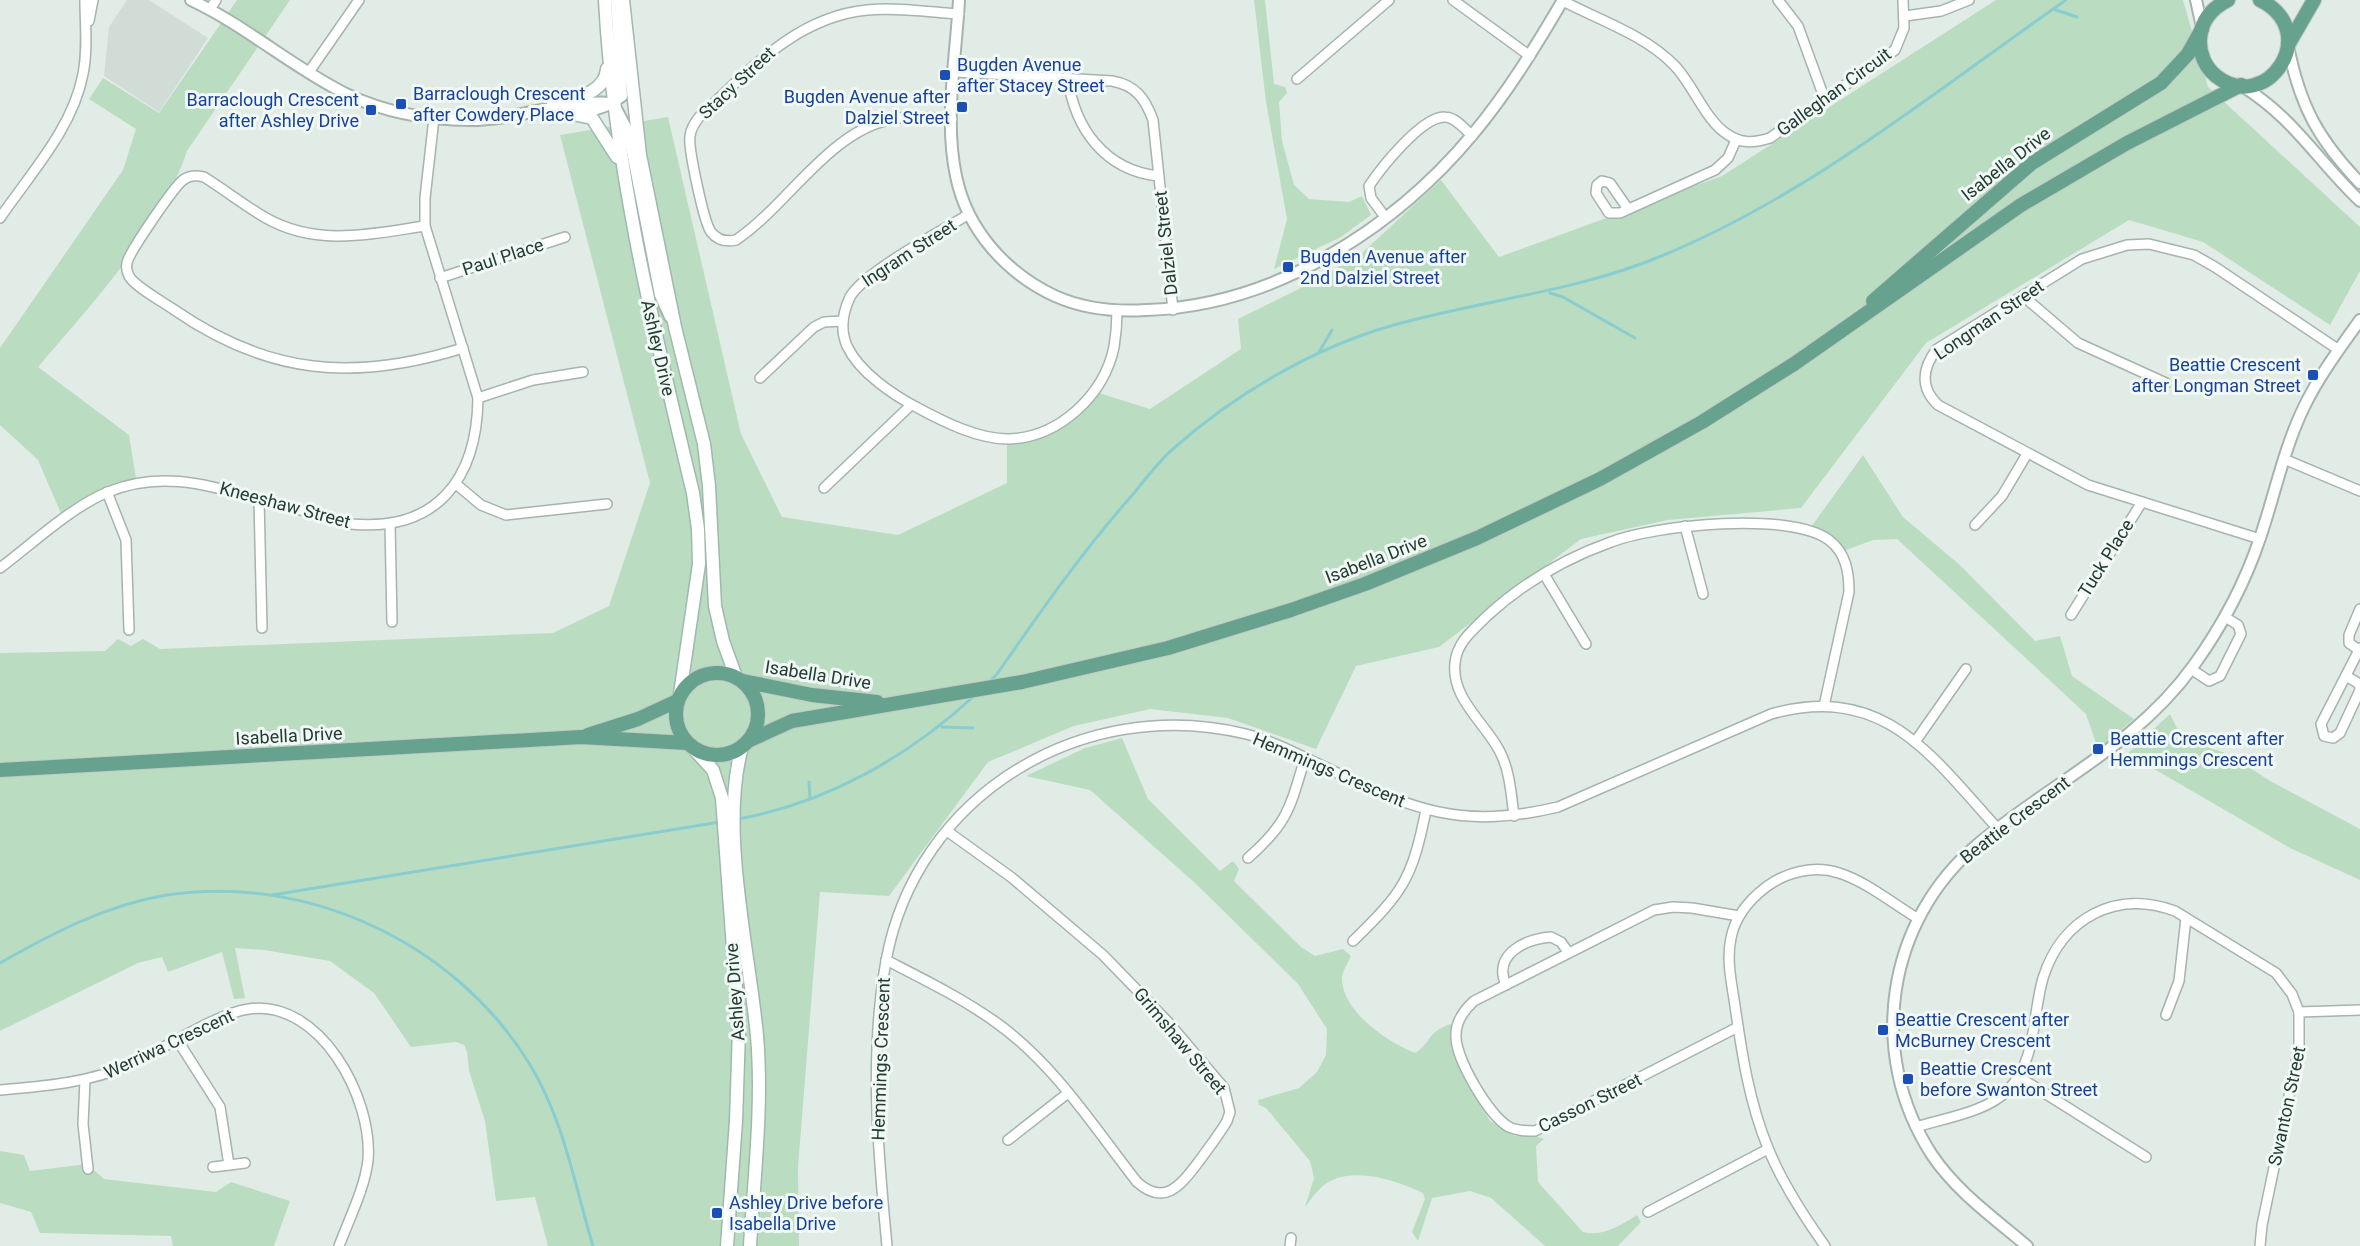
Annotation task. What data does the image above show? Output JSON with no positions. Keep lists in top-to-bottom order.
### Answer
{
  "streets": {
    "main road": ["Isabella Drive", "Ashley Drive"],
    "street": [
      "Stacy Street",
      "Galleghan Circuit",
      "Dalziel Street",
      "Ingram Street",
      "Paul Place",
      "Longman Street",
      "Kneeshaw Street",
      "Tuck Place",
      "Hemmings Crescent",
      "Beattie Crescent",
      "Grimshaw Street",
      "Werriwa Crescent",
      "Casson Street",
      "Swanton Street"
    ]
  },
  "crossings": [
    ["Isabella Drive", "Ashley Drive"],
    ["Paul Place", "Kneeshaw Street"],
    ["Longman Street", "Tuck Place"],
    ["Longman Street", "Beattie Crescent"],
    ["Hemmings Crescent", "Beattie Crescent"],
    ["Hemmings Crescent", "Grimshaw Street"],
    ["Beattie Crescent", "Swanton Street"]
  ],
  "places": {
    "transit": [
      "Bugden Avenue after Stacey Street",
      "Barraclough Crescent after Cowdery Place",
      "Bugden Avenue after Dalziel Street",
      "Barraclough Crescent after Ashley Drive",
      "Bugden Avenue after 2nd Dalziel Street",
      "Beattie Crescent after Longman Street",
      "Beattie Crescent after Hemmings Crescent",
      "Beattie Crescent after McBurney Crescent",
      "Beattie Crescent before Swanton Street",
      "Ashley Drive before Isabella Drive"
    ]
  }
}
